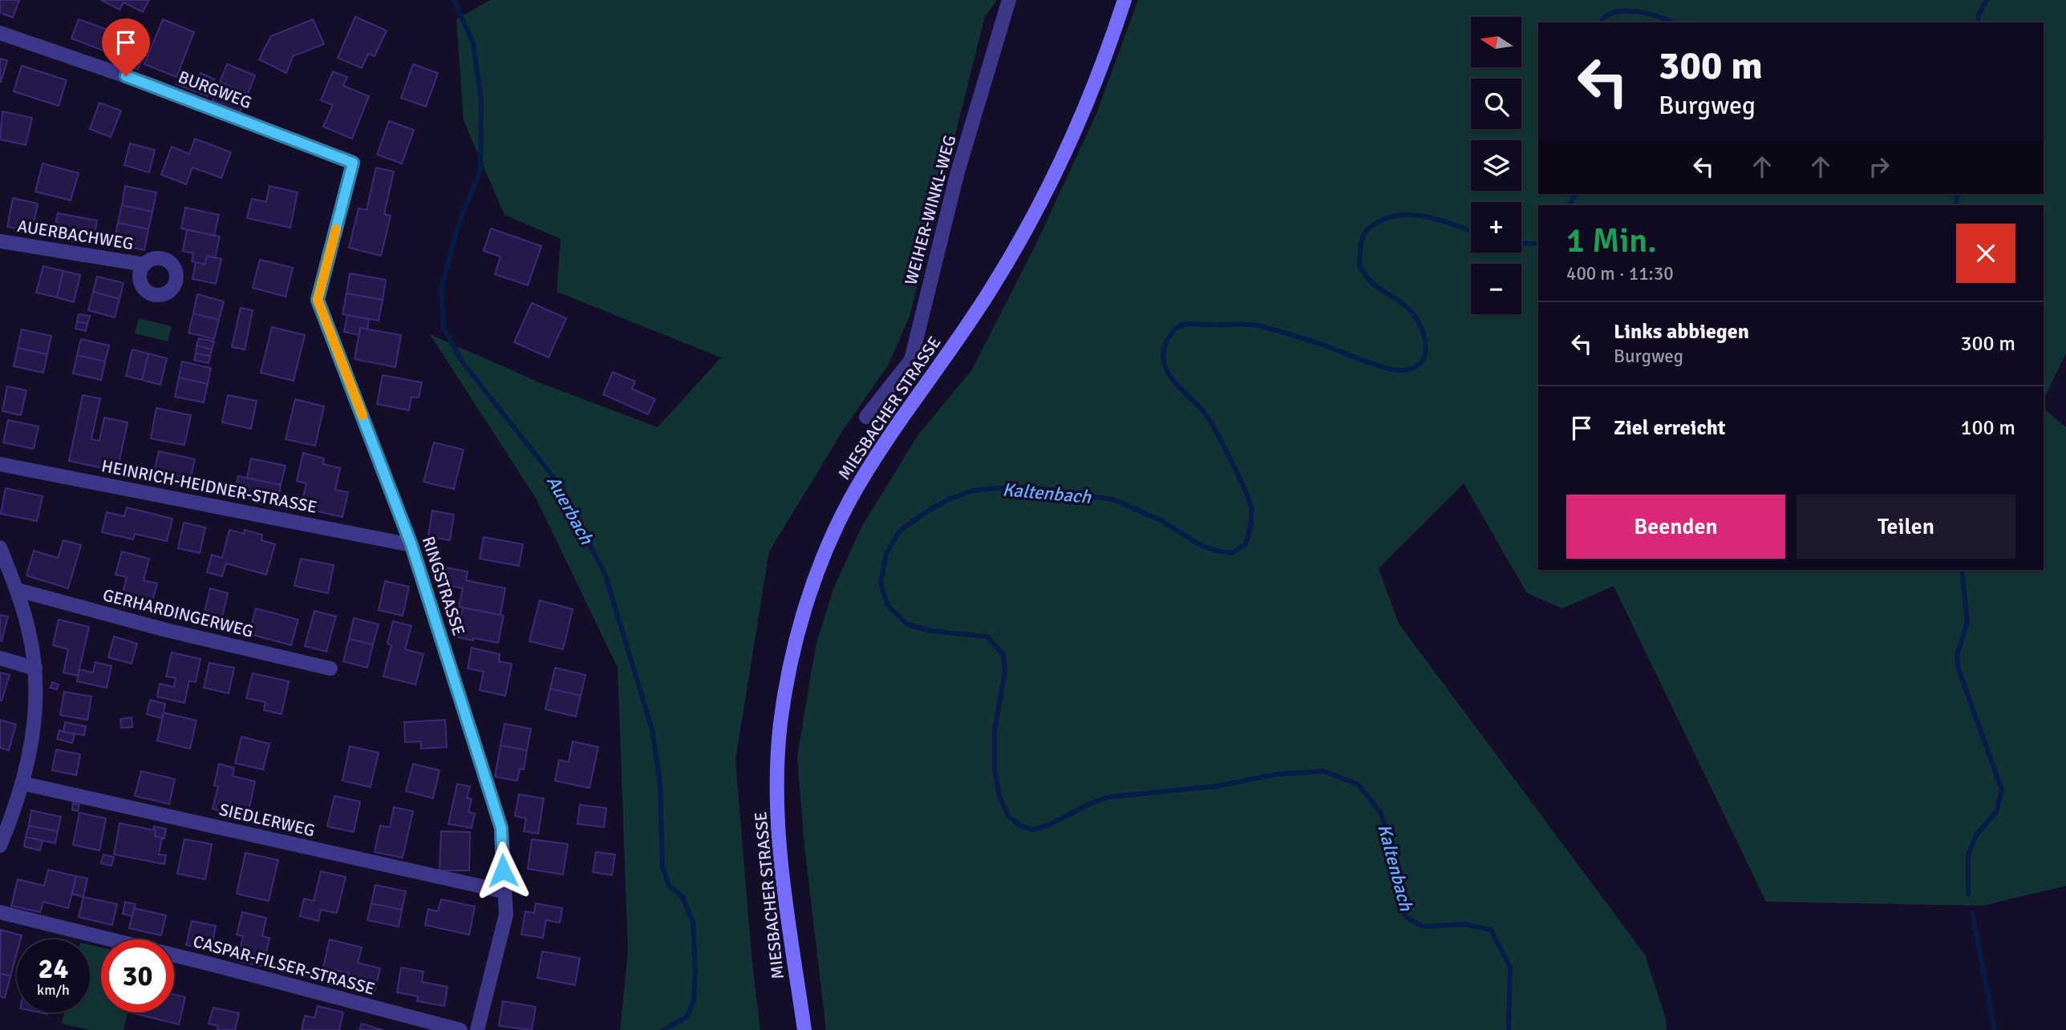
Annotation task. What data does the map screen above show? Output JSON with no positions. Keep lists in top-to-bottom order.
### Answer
{
  "streets": {
    "main road": ["MIESBACHER STRASSE"],
    "street": [
      "BURGWEG",
      "WEIHER-WINKL-WEG",
      "AUERBACHWEG",
      "HEINRICH-HEIDNER-STRASSE",
      "RINGSTRASSE",
      "GERHARDINGERWEG",
      "SIEDLERWEG",
      "CASPAR-FILSER-STRASSE"
    ]
  },
  "crossings": [
    ["BURGWEG", "RINGSTRASSE"],
    ["HEINRICH-HEIDNER-STRASSE", "RINGSTRASSE"],
    ["RINGSTRASSE", "SIEDLERWEG"]
  ],
  "water": ["Kaltenbach", "Auerbach"],
  "north": "left",
  "page": {
    "map_buttons": ["+", "−"],
    "turn": ["300 m", "Burgweg"],
    "heading": ["1 Min.", "400 m · 11:30"],
    "list": [
      {
        "name": "Links abbiegen",
        "note": "Burgweg",
        "value": "300 m"
      },
      {
        "name": "Ziel erreicht",
        "value": "100 m"
      }
    ],
    "buttons": ["Beenden", "Teilen"],
    "speed": "24 km/h",
    "limit": "30"
  }
}
